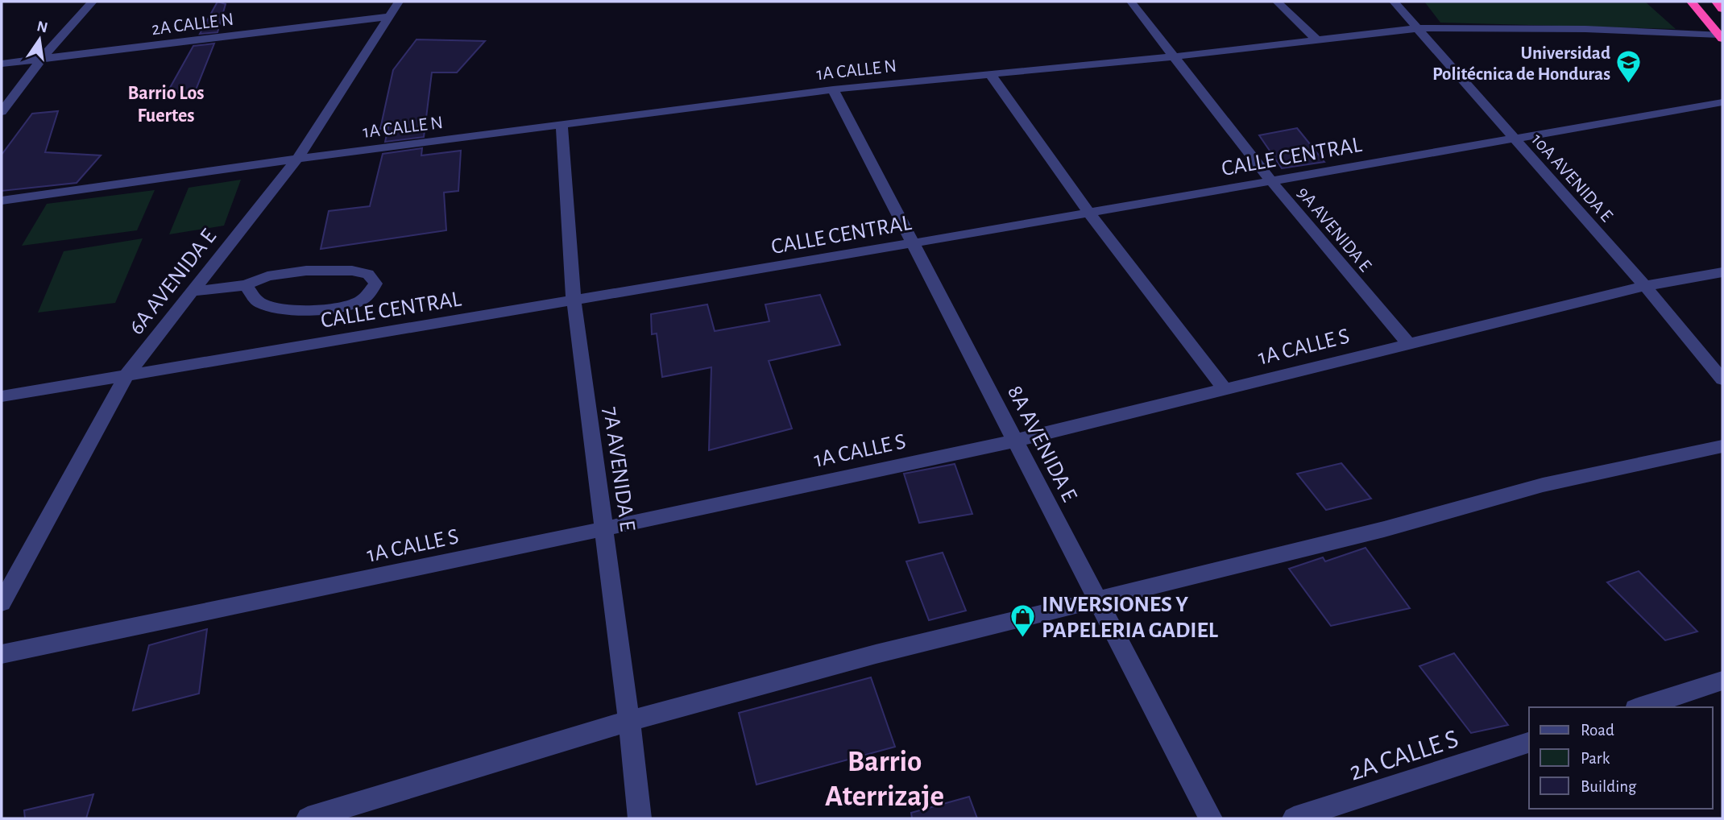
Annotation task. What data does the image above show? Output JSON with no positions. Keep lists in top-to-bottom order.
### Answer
{
  "streets": {
    "street": [
      "2A CALLE N",
      "1A CALLE N",
      "CALLE CENTRAL",
      "10A AVENIDA E",
      "9A AVENIDA E",
      "6A AVENIDA E",
      "1A CALLE S",
      "8A AVENIDA E",
      "7A AVENIDA E",
      "2A CALLE S"
    ]
  },
  "crossings": [
    ["2A CALLE N", "6A AVENIDA E"],
    ["1A CALLE N", "10A AVENIDA E"],
    ["1A CALLE N", "9A AVENIDA E"],
    ["1A CALLE N", "6A AVENIDA E"],
    ["1A CALLE N", "8A AVENIDA E"],
    ["1A CALLE N", "7A AVENIDA E"],
    ["CALLE CENTRAL", "10A AVENIDA E"],
    ["CALLE CENTRAL", "9A AVENIDA E"],
    ["CALLE CENTRAL", "6A AVENIDA E"],
    ["CALLE CENTRAL", "8A AVENIDA E"],
    ["CALLE CENTRAL", "7A AVENIDA E"],
    ["10A AVENIDA E", "1A CALLE S"],
    ["9A AVENIDA E", "1A CALLE S"],
    ["1A CALLE S", "8A AVENIDA E"],
    ["1A CALLE S", "7A AVENIDA E"]
  ],
  "districts": ["Barrio Los Fuertes", "Barrio Aterrizaje"],
  "places": {
    "school or university": ["Universidad Politécnica de Honduras"],
    "shop": ["INVERSIONES Y PAPELERIA GADIEL"]
  },
  "legend": ["Road", "Park", "Building"],
  "north": "top"
}
